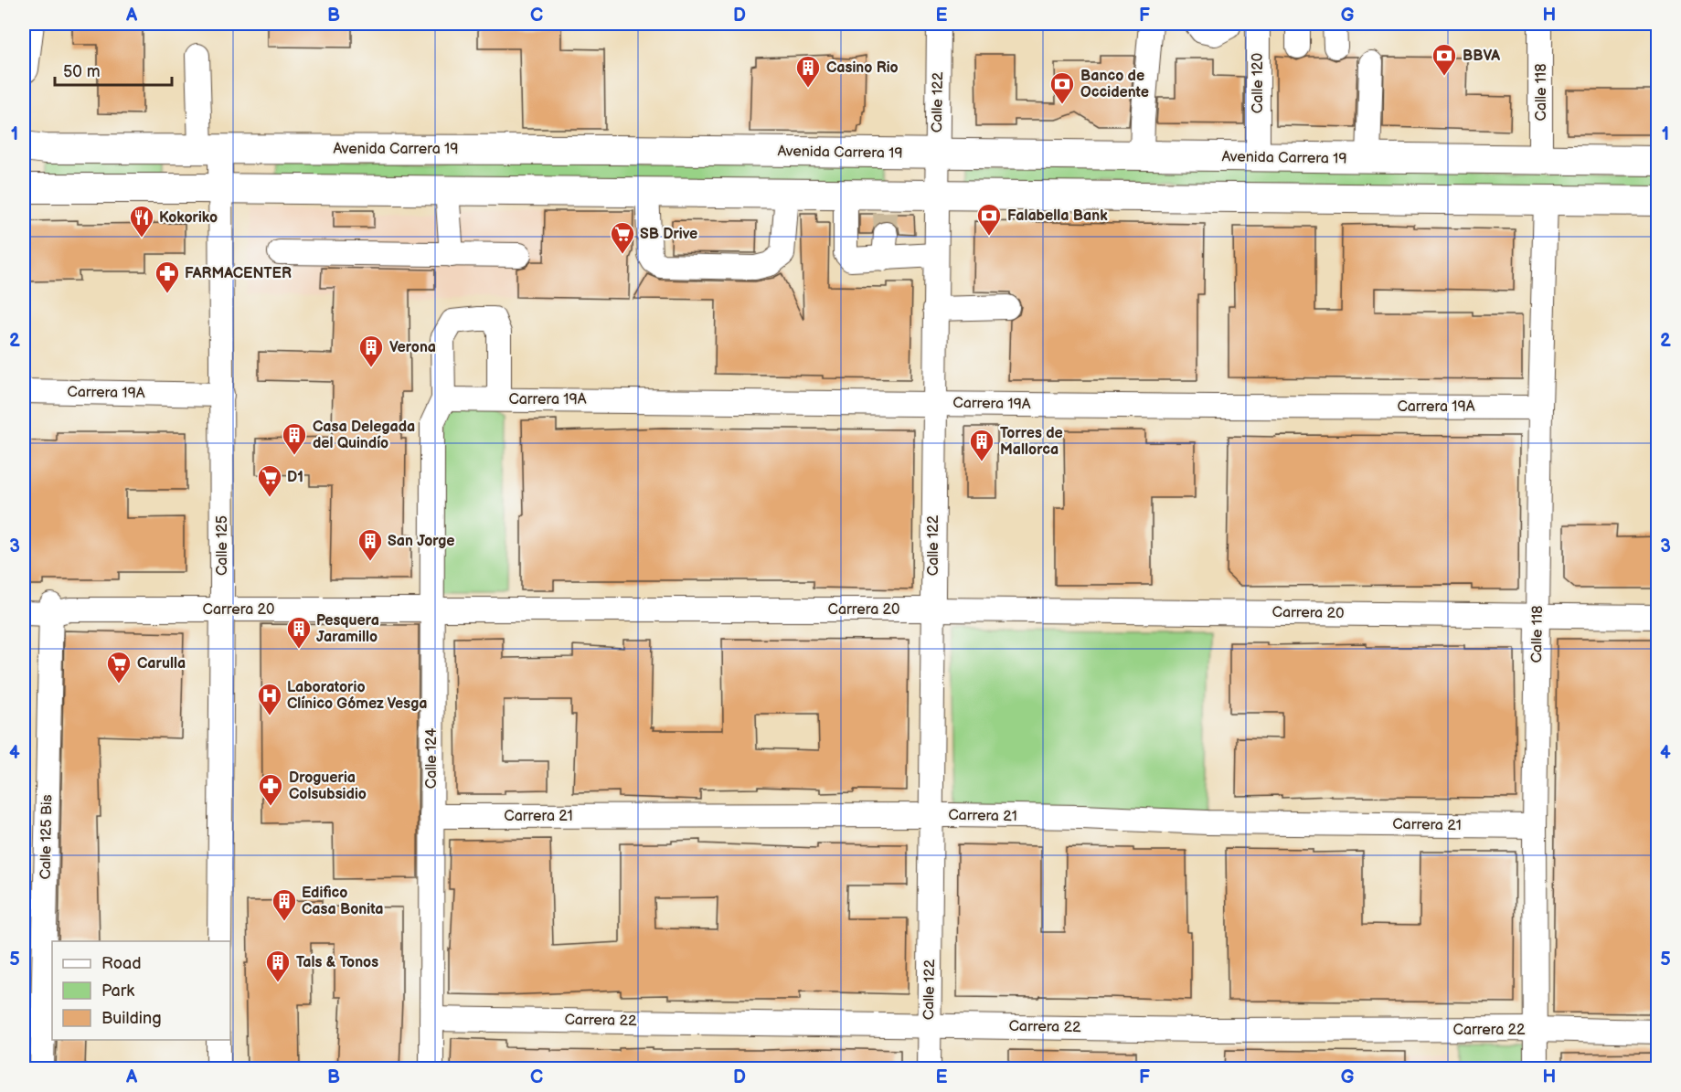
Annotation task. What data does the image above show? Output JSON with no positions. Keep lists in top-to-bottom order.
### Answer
{
  "streets": {
    "main road": ["Avenida Carrera 19"],
    "street": [
      "Calle 120",
      "Calle 118",
      "Calle 122",
      "Carrera 19A",
      "Calle 125",
      "Carrera 20",
      "Calle 124",
      "Carrera 21",
      "Calle 125 Bis",
      "Carrera 22"
    ]
  },
  "crossings": [
    ["Calle 118", "Avenida Carrera 19"],
    ["Calle 118", "Carrera 19A"],
    ["Calle 118", "Carrera 20"],
    ["Calle 118", "Carrera 21"],
    ["Calle 118", "Carrera 22"],
    ["Calle 122", "Avenida Carrera 19"],
    ["Calle 122", "Carrera 19A"],
    ["Calle 122", "Carrera 20"],
    ["Calle 122", "Carrera 21"],
    ["Calle 122", "Carrera 22"],
    ["Avenida Carrera 19", "Calle 125"],
    ["Carrera 19A", "Calle 125"],
    ["Carrera 19A", "Calle 124"],
    ["Calle 125", "Carrera 20"],
    ["Carrera 20", "Calle 124"],
    ["Carrera 20", "Calle 125 Bis"],
    ["Calle 124", "Carrera 21"],
    ["Calle 124", "Carrera 22"]
  ],
  "places": {
    "bank": ["BBVA", "Banco de Occidente", "Falabella Bank"],
    "building": [
      "Casino Rio",
      "Verona",
      "Casa Delegada del Quindío",
      "Torres de Mallorca",
      "San Jorge",
      "Pesquera Jaramillo",
      "Edifico Casa Bonita",
      "Tals & Tonos"
    ],
    "restaurant": ["Kokoriko"],
    "supermarket": ["SB Drive", "D1", "Carulla"],
    "pharmacy": ["FARMACENTER", "Drogueria Colsubsidio"],
    "hospital": ["Laboratorio Clínico Gómez Vesga"]
  },
  "legend": ["Road", "Park", "Building"],
  "scale_bar": "50 m",
  "grid": {
    "columns": [
      "A",
      "B",
      "C",
      "D",
      "E",
      "F",
      "G",
      "H"
    ],
    "rows": [
      "1",
      "2",
      "3",
      "4",
      "5"
    ]
  }
}
